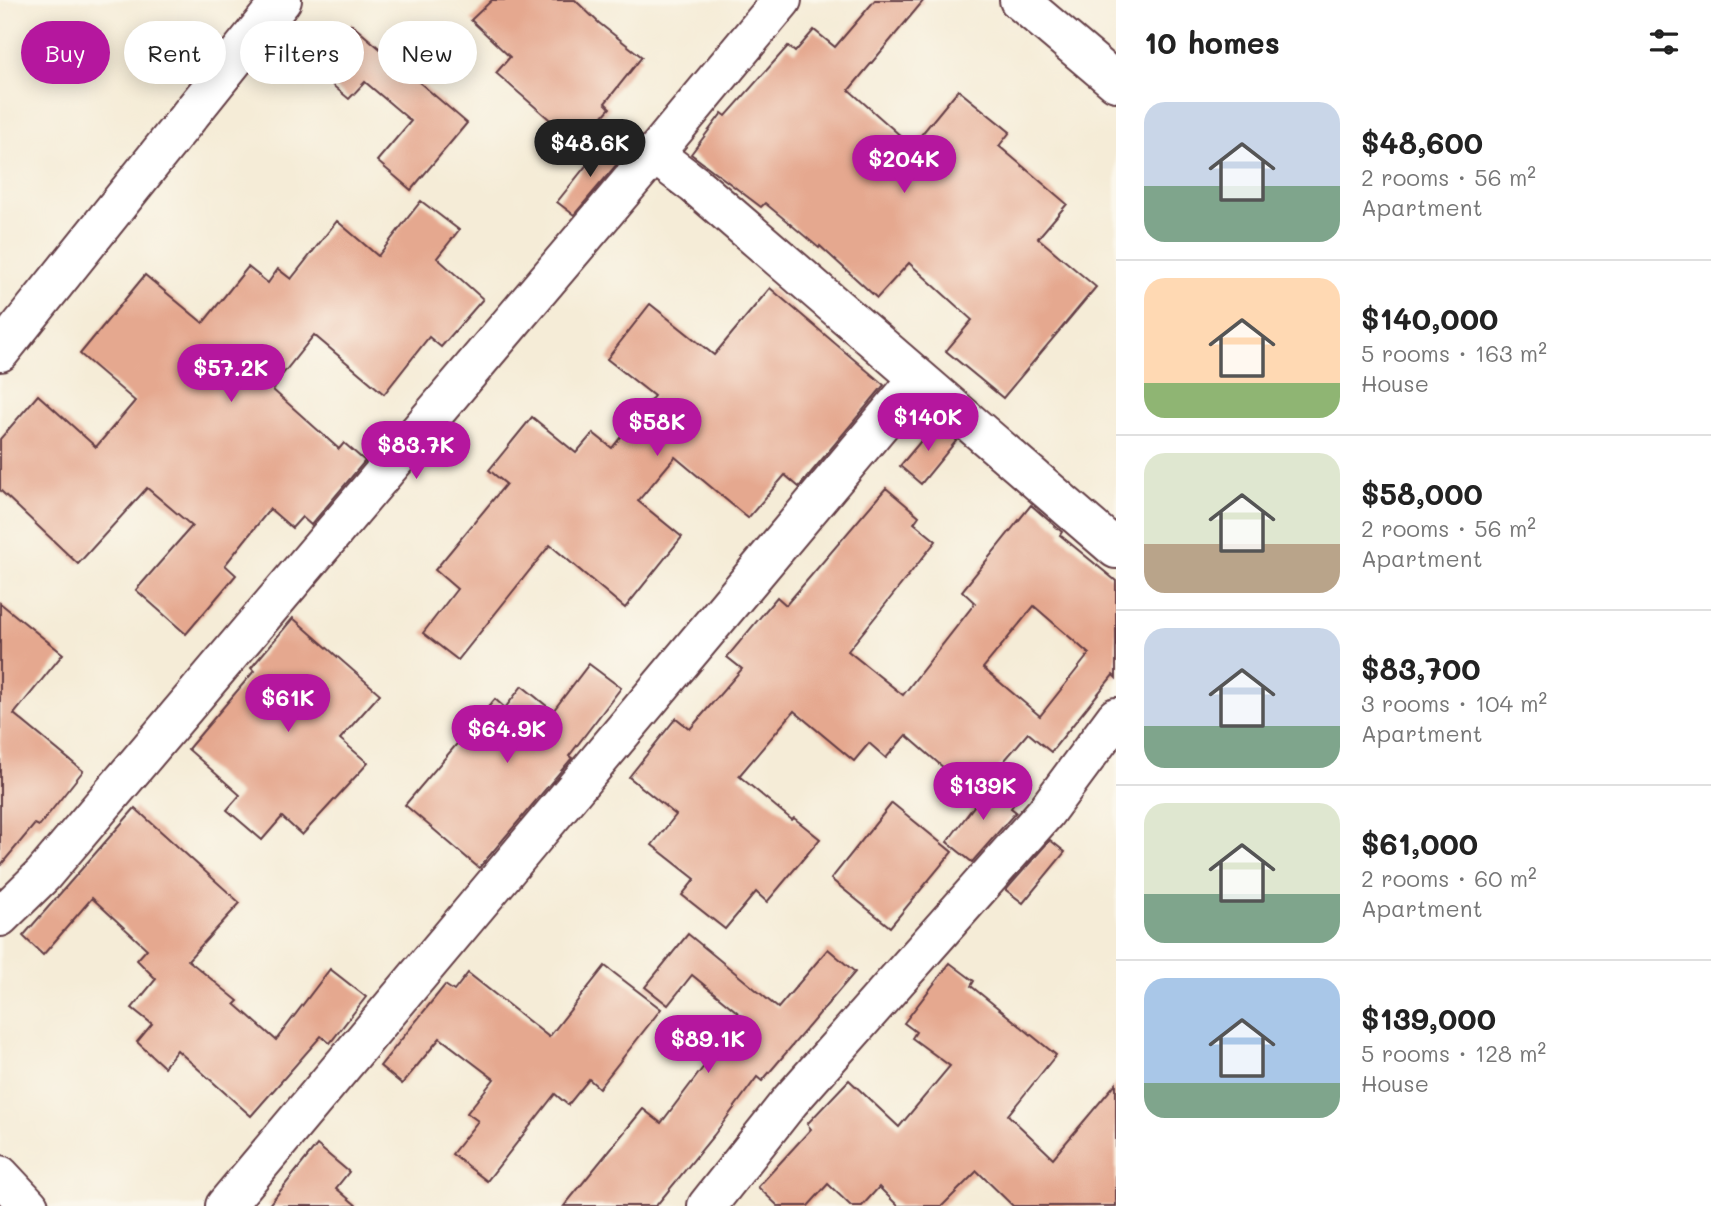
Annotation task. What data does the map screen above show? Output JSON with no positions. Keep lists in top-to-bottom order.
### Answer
{
  "page": {
    "heading": "10 homes",
    "chip": [
      "Buy",
      "Rent",
      "Filters",
      "New"
    ],
    "list": [
      {
        "name": "$48,600",
        "note": "2 rooms · 56 m² · Apartment"
      },
      {
        "name": "$140,000",
        "note": "5 rooms · 163 m² · House"
      },
      {
        "name": "$58,000",
        "note": "2 rooms · 56 m² · Apartment"
      },
      {
        "name": "$83,700",
        "note": "3 rooms · 104 m² · Apartment"
      },
      {
        "name": "$61,000",
        "note": "2 rooms · 60 m² · Apartment"
      },
      {
        "name": "$139,000",
        "note": "5 rooms · 128 m² · House"
      }
    ],
    "price": [
      "$48.6K",
      "$204K",
      "$57.2K",
      "$140K",
      "$58K",
      "$83.7K",
      "$61K",
      "$64.9K",
      "$139K",
      "$89.1K"
    ]
  }
}
